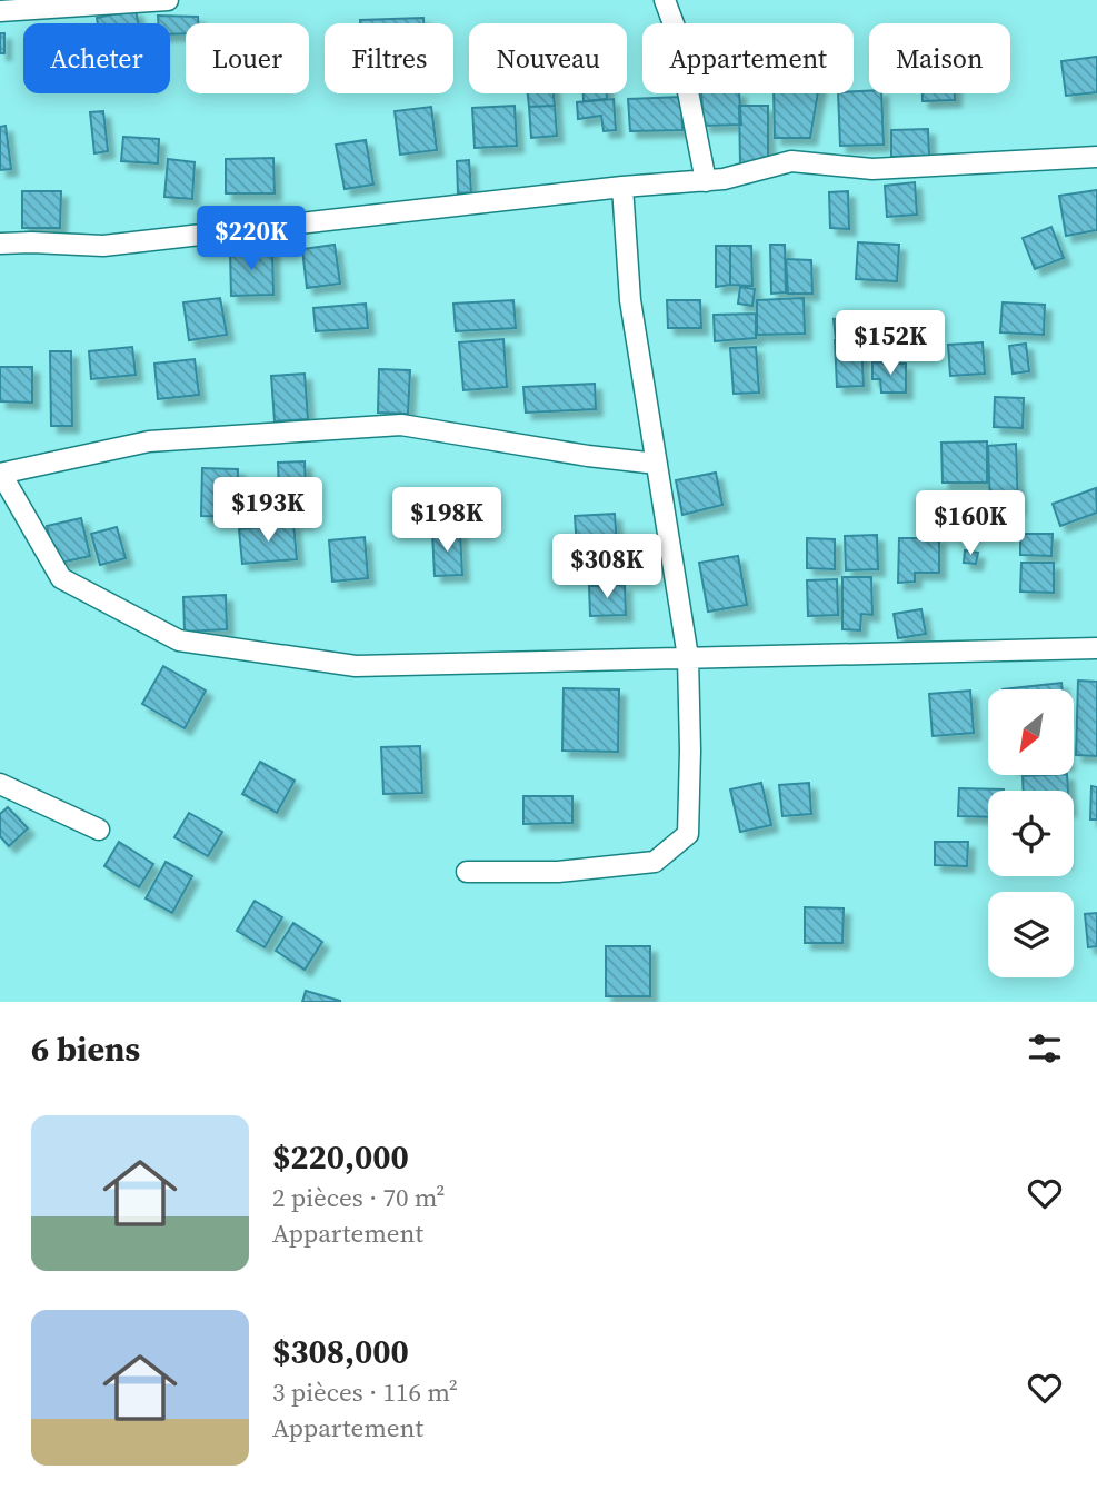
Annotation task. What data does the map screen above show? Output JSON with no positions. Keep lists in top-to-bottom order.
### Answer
{
  "north": "bottom left",
  "page": {
    "chip": [
      "Acheter",
      "Louer",
      "Filtres",
      "Nouveau",
      "Appartement",
      "Maison"
    ],
    "price": [
      "$220K",
      "$152K",
      "$193K",
      "$198K",
      "$160K",
      "$308K"
    ],
    "heading": "6 biens",
    "list": [
      {
        "name": "$220,000",
        "note": "2 pièces · 70 m² · Appartement"
      },
      {
        "name": "$308,000",
        "note": "3 pièces · 116 m² · Appartement"
      }
    ]
  }
}
